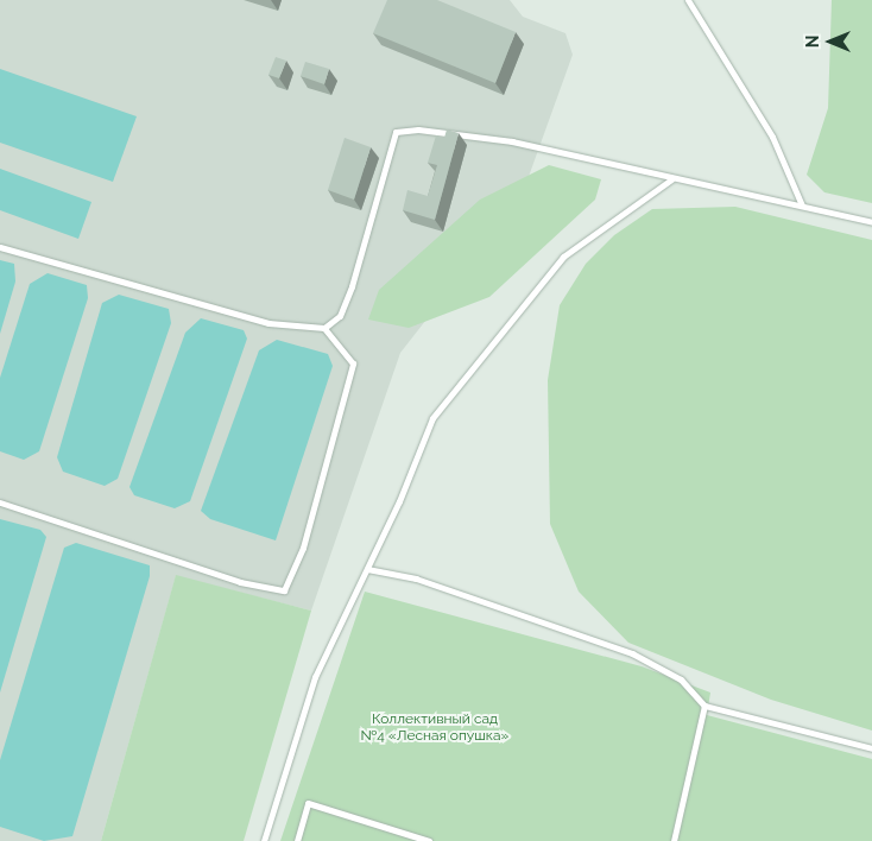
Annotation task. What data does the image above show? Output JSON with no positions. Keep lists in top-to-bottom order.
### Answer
{
  "parks": ["Коллективный сад №4 «Лесная опушка»"],
  "north": "left"
}
